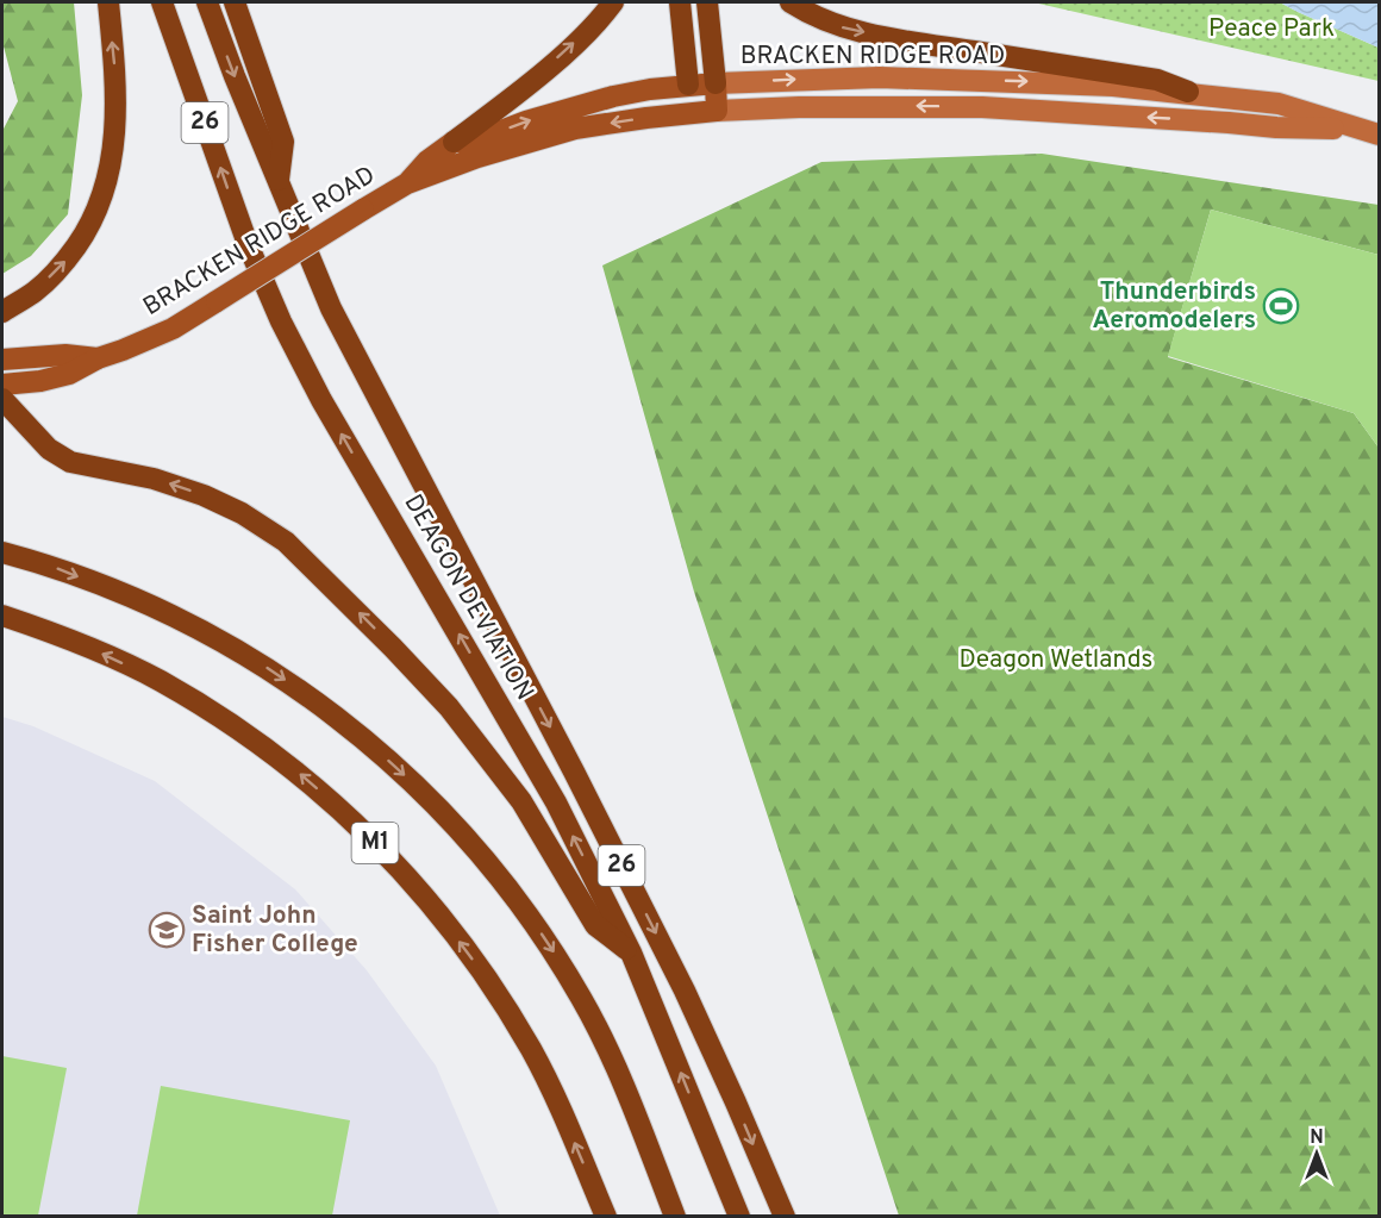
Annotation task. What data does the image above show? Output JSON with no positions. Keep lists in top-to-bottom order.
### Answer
{
  "streets": {
    "highway": ["26", "DEAGON DEVIATION", "M1"],
    "main road": ["BRACKEN RIDGE ROAD"]
  },
  "parks": ["Peace Park", "Deagon Wetlands"],
  "places": {
    "sports": ["Thunderbirds Aeromodelers"],
    "school or university": ["Saint John Fisher College"]
  },
  "north": "top"
}
